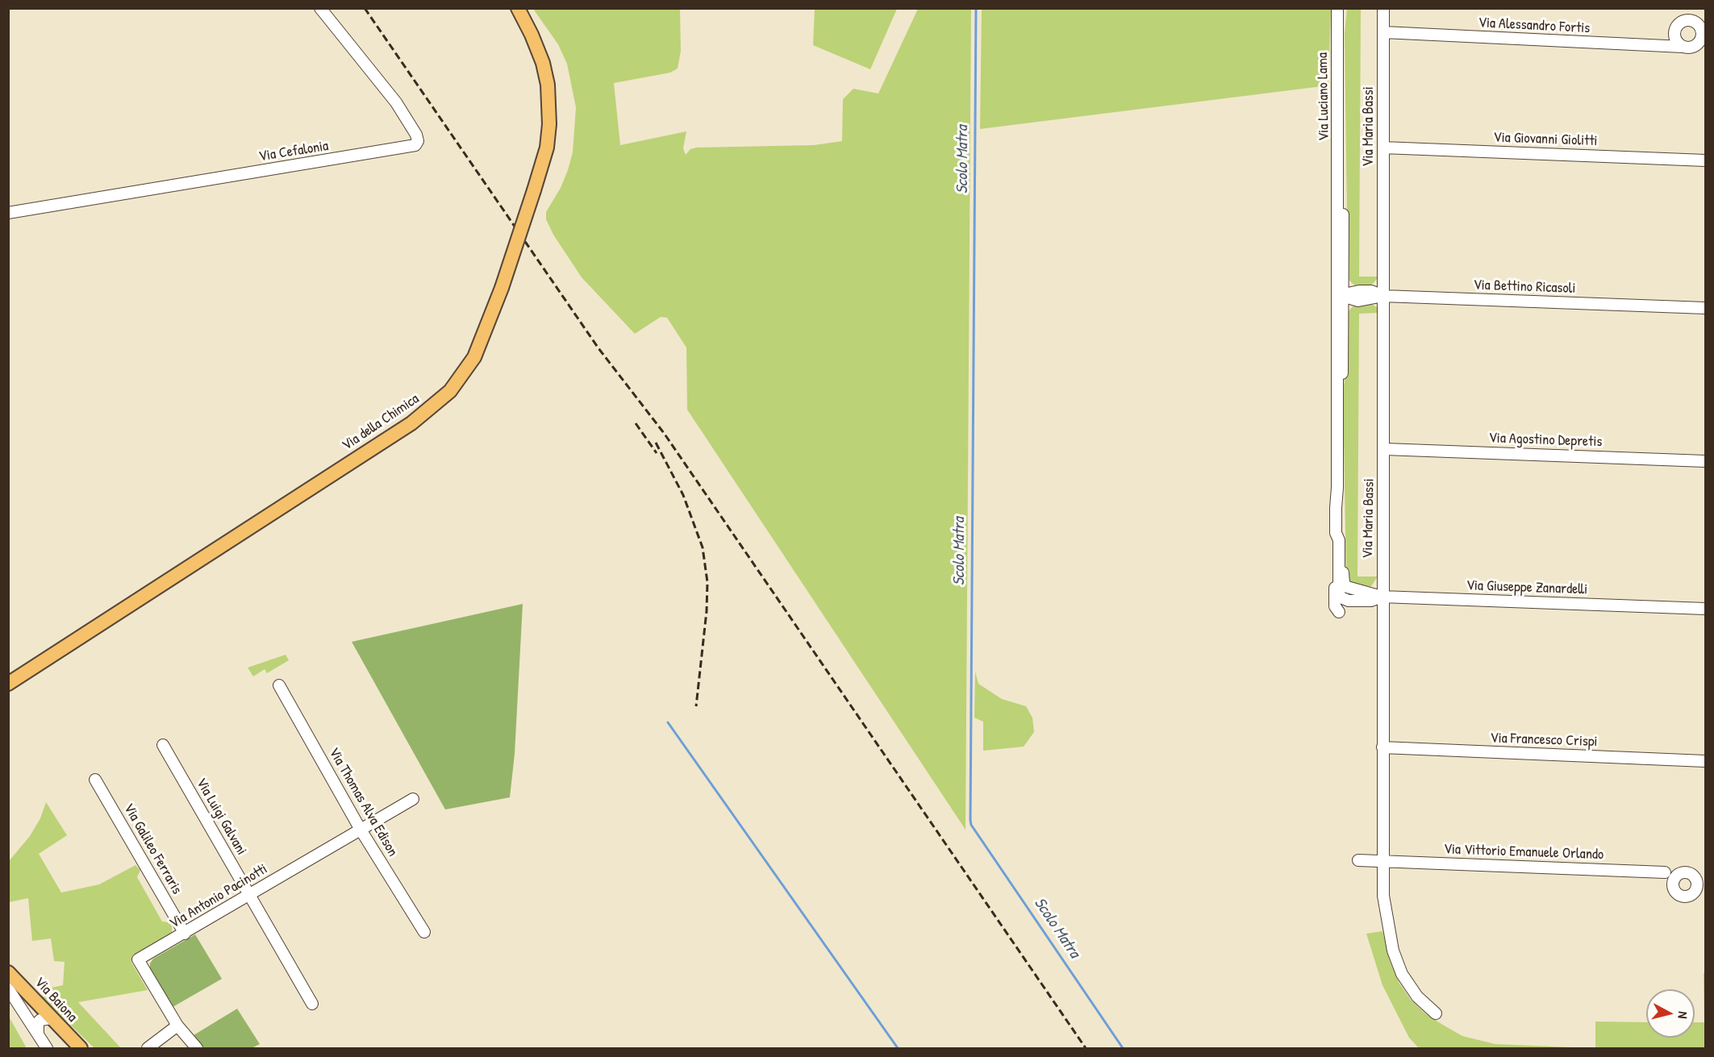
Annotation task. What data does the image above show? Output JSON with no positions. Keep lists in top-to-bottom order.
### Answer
{
  "streets": {
    "main road": ["Via della Chimica", "Via Baiona"],
    "street": [
      "Via Alessandro Fortis",
      "Via Luciano Lama",
      "Via Maria Bassi",
      "Via Giovanni Giolitti",
      "Via Cefalonia",
      "Via Bettino Ricasoli",
      "Via Agostino Depretis",
      "Via Giuseppe Zanardelli",
      "Via Francesco Crispi",
      "Via Thomas Alva Edison",
      "Via Luigi Galvani",
      "Via Galileo Ferraris",
      "Via Vittorio Emanuele Orlando",
      "Via Antonio Pacinotti"
    ]
  },
  "crossings": [
    ["Via Alessandro Fortis", "Via Maria Bassi"],
    ["Via Luciano Lama", "Via Maria Bassi"],
    ["Via Luciano Lama", "Via Giuseppe Zanardelli"],
    ["Via Maria Bassi", "Via Giovanni Giolitti"],
    ["Via Maria Bassi", "Via Bettino Ricasoli"],
    ["Via Maria Bassi", "Via Agostino Depretis"],
    ["Via Maria Bassi", "Via Giuseppe Zanardelli"],
    ["Via Maria Bassi", "Via Francesco Crispi"],
    ["Via Maria Bassi", "Via Vittorio Emanuele Orlando"],
    ["Via Thomas Alva Edison", "Via Antonio Pacinotti"],
    ["Via Luigi Galvani", "Via Antonio Pacinotti"],
    ["Via Galileo Ferraris", "Via Antonio Pacinotti"]
  ],
  "water": ["Scolo Matra"],
  "north": "right"
}
